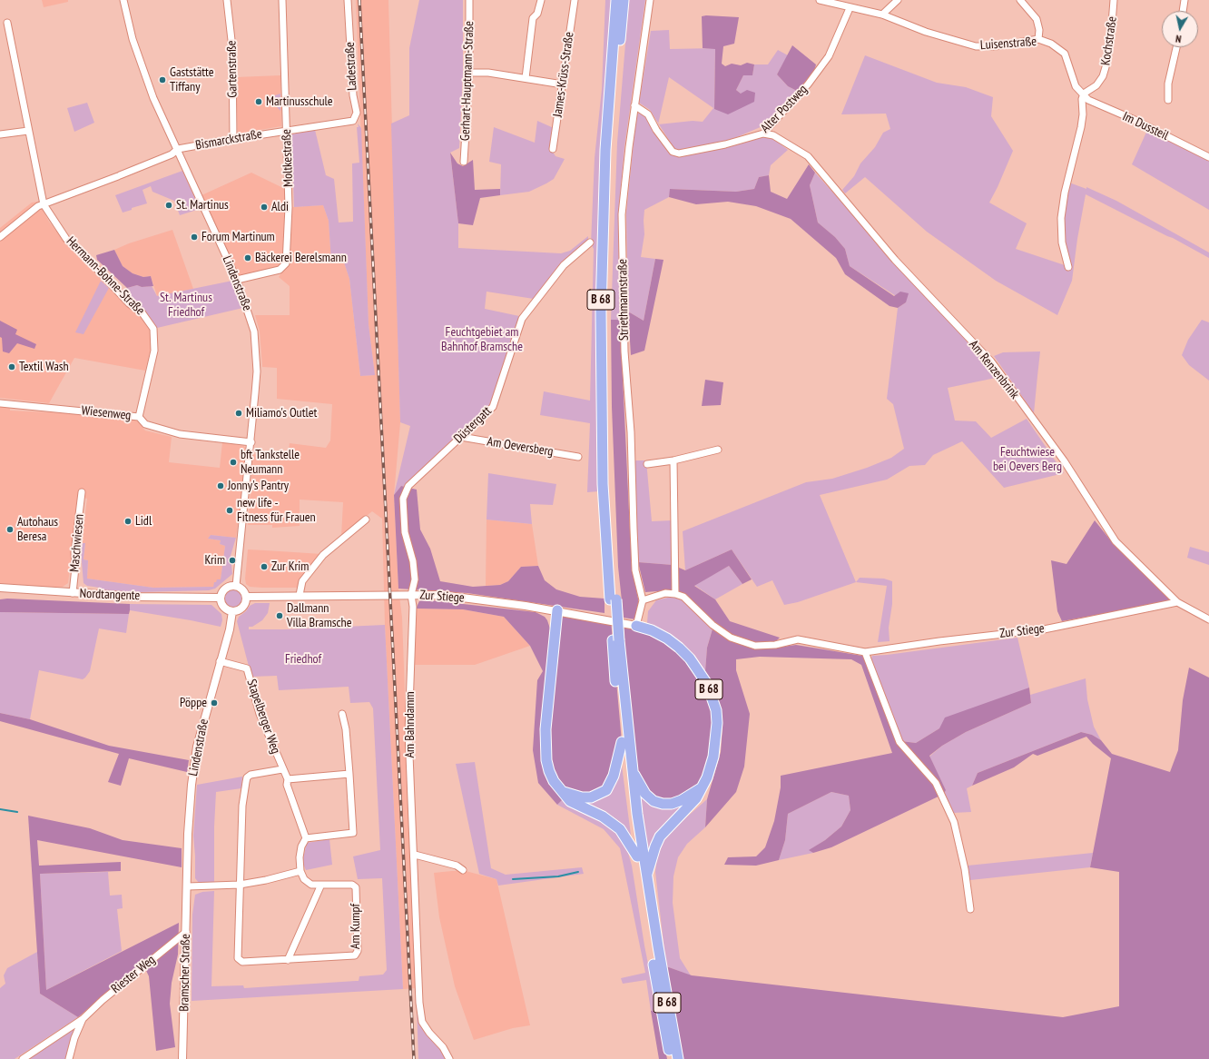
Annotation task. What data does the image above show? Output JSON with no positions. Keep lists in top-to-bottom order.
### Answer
{
  "streets": {
    "highway": ["B 68"],
    "street": [
      "Kochstraße",
      "Luisenstraße",
      "Ladestraße",
      "Gartenstraße",
      "James-Krüss-Straße",
      "Gerhart-Hauptmann-Straße",
      "Alter Postweg",
      "Im Dussteil",
      "Bismarckstraße",
      "Moltkestraße",
      "Hermann-Bohne-Straße",
      "Lindenstraße",
      "Striethmannstraße",
      "Am Renzenbrink",
      "Wiesenweg",
      "Düstergatt",
      "Am Oeversberg",
      "Maschwiesen",
      "Nordtangente",
      "Zur Stiege",
      "Stapelberger Weg",
      "Am Bahndamm",
      "Am Kumpf",
      "Bramscher Straße",
      "Riester Weg"
    ]
  },
  "crossings": [
    ["Kochstraße", "Luisenstraße"],
    ["Kochstraße", "Im Dussteil"],
    ["Luisenstraße", "Alter Postweg"],
    ["Luisenstraße", "Im Dussteil"],
    ["Ladestraße", "Bismarckstraße"],
    ["Gartenstraße", "Bismarckstraße"],
    ["Alter Postweg", "Striethmannstraße"],
    ["Alter Postweg", "Am Renzenbrink"],
    ["Bismarckstraße", "Moltkestraße"],
    ["Bismarckstraße", "Hermann-Bohne-Straße"],
    ["Bismarckstraße", "Lindenstraße"],
    ["Moltkestraße", "Lindenstraße"],
    ["Hermann-Bohne-Straße", "Wiesenweg"],
    ["Lindenstraße", "Wiesenweg"],
    ["Lindenstraße", "Nordtangente"],
    ["Lindenstraße", "Zur Stiege"],
    ["Lindenstraße", "Stapelberger Weg"],
    ["Lindenstraße", "Bramscher Straße"],
    ["B 68", "Striethmannstraße"],
    ["B 68", "Zur Stiege"],
    ["Striethmannstraße", "Zur Stiege"],
    ["Am Renzenbrink", "Zur Stiege"],
    ["Düstergatt", "Am Oeversberg"],
    ["Düstergatt", "Zur Stiege"],
    ["Düstergatt", "Am Bahndamm"],
    ["Maschwiesen", "Nordtangente"],
    ["Nordtangente", "Zur Stiege"],
    ["Zur Stiege", "Am Bahndamm"],
    ["Bramscher Straße", "Riester Weg"]
  ],
  "parks": [
    "St. Martinus Friedhof",
    "Feuchtgebiet am Bahnhof Bramsche",
    "Feuchtwiese bei Oevers Berg",
    "Friedhof"
  ],
  "places": [
    "Gaststätte Tiffany",
    "Martinusschule",
    "St. Martinus",
    "Aldi",
    "Forum Martinum",
    "Bäckerei Berelsmann",
    "Textil Wash",
    "Miliamo's Outlet",
    "bft Tankstelle Neumann",
    "Jonny's Pantry",
    "new life - Fitness für Frauen",
    "Lidl",
    "Autohaus Beresa",
    "Krim",
    "Zur Krim",
    "Dallmann Villa Bramsche",
    "Pöppe"
  ],
  "north": "bottom"
}
